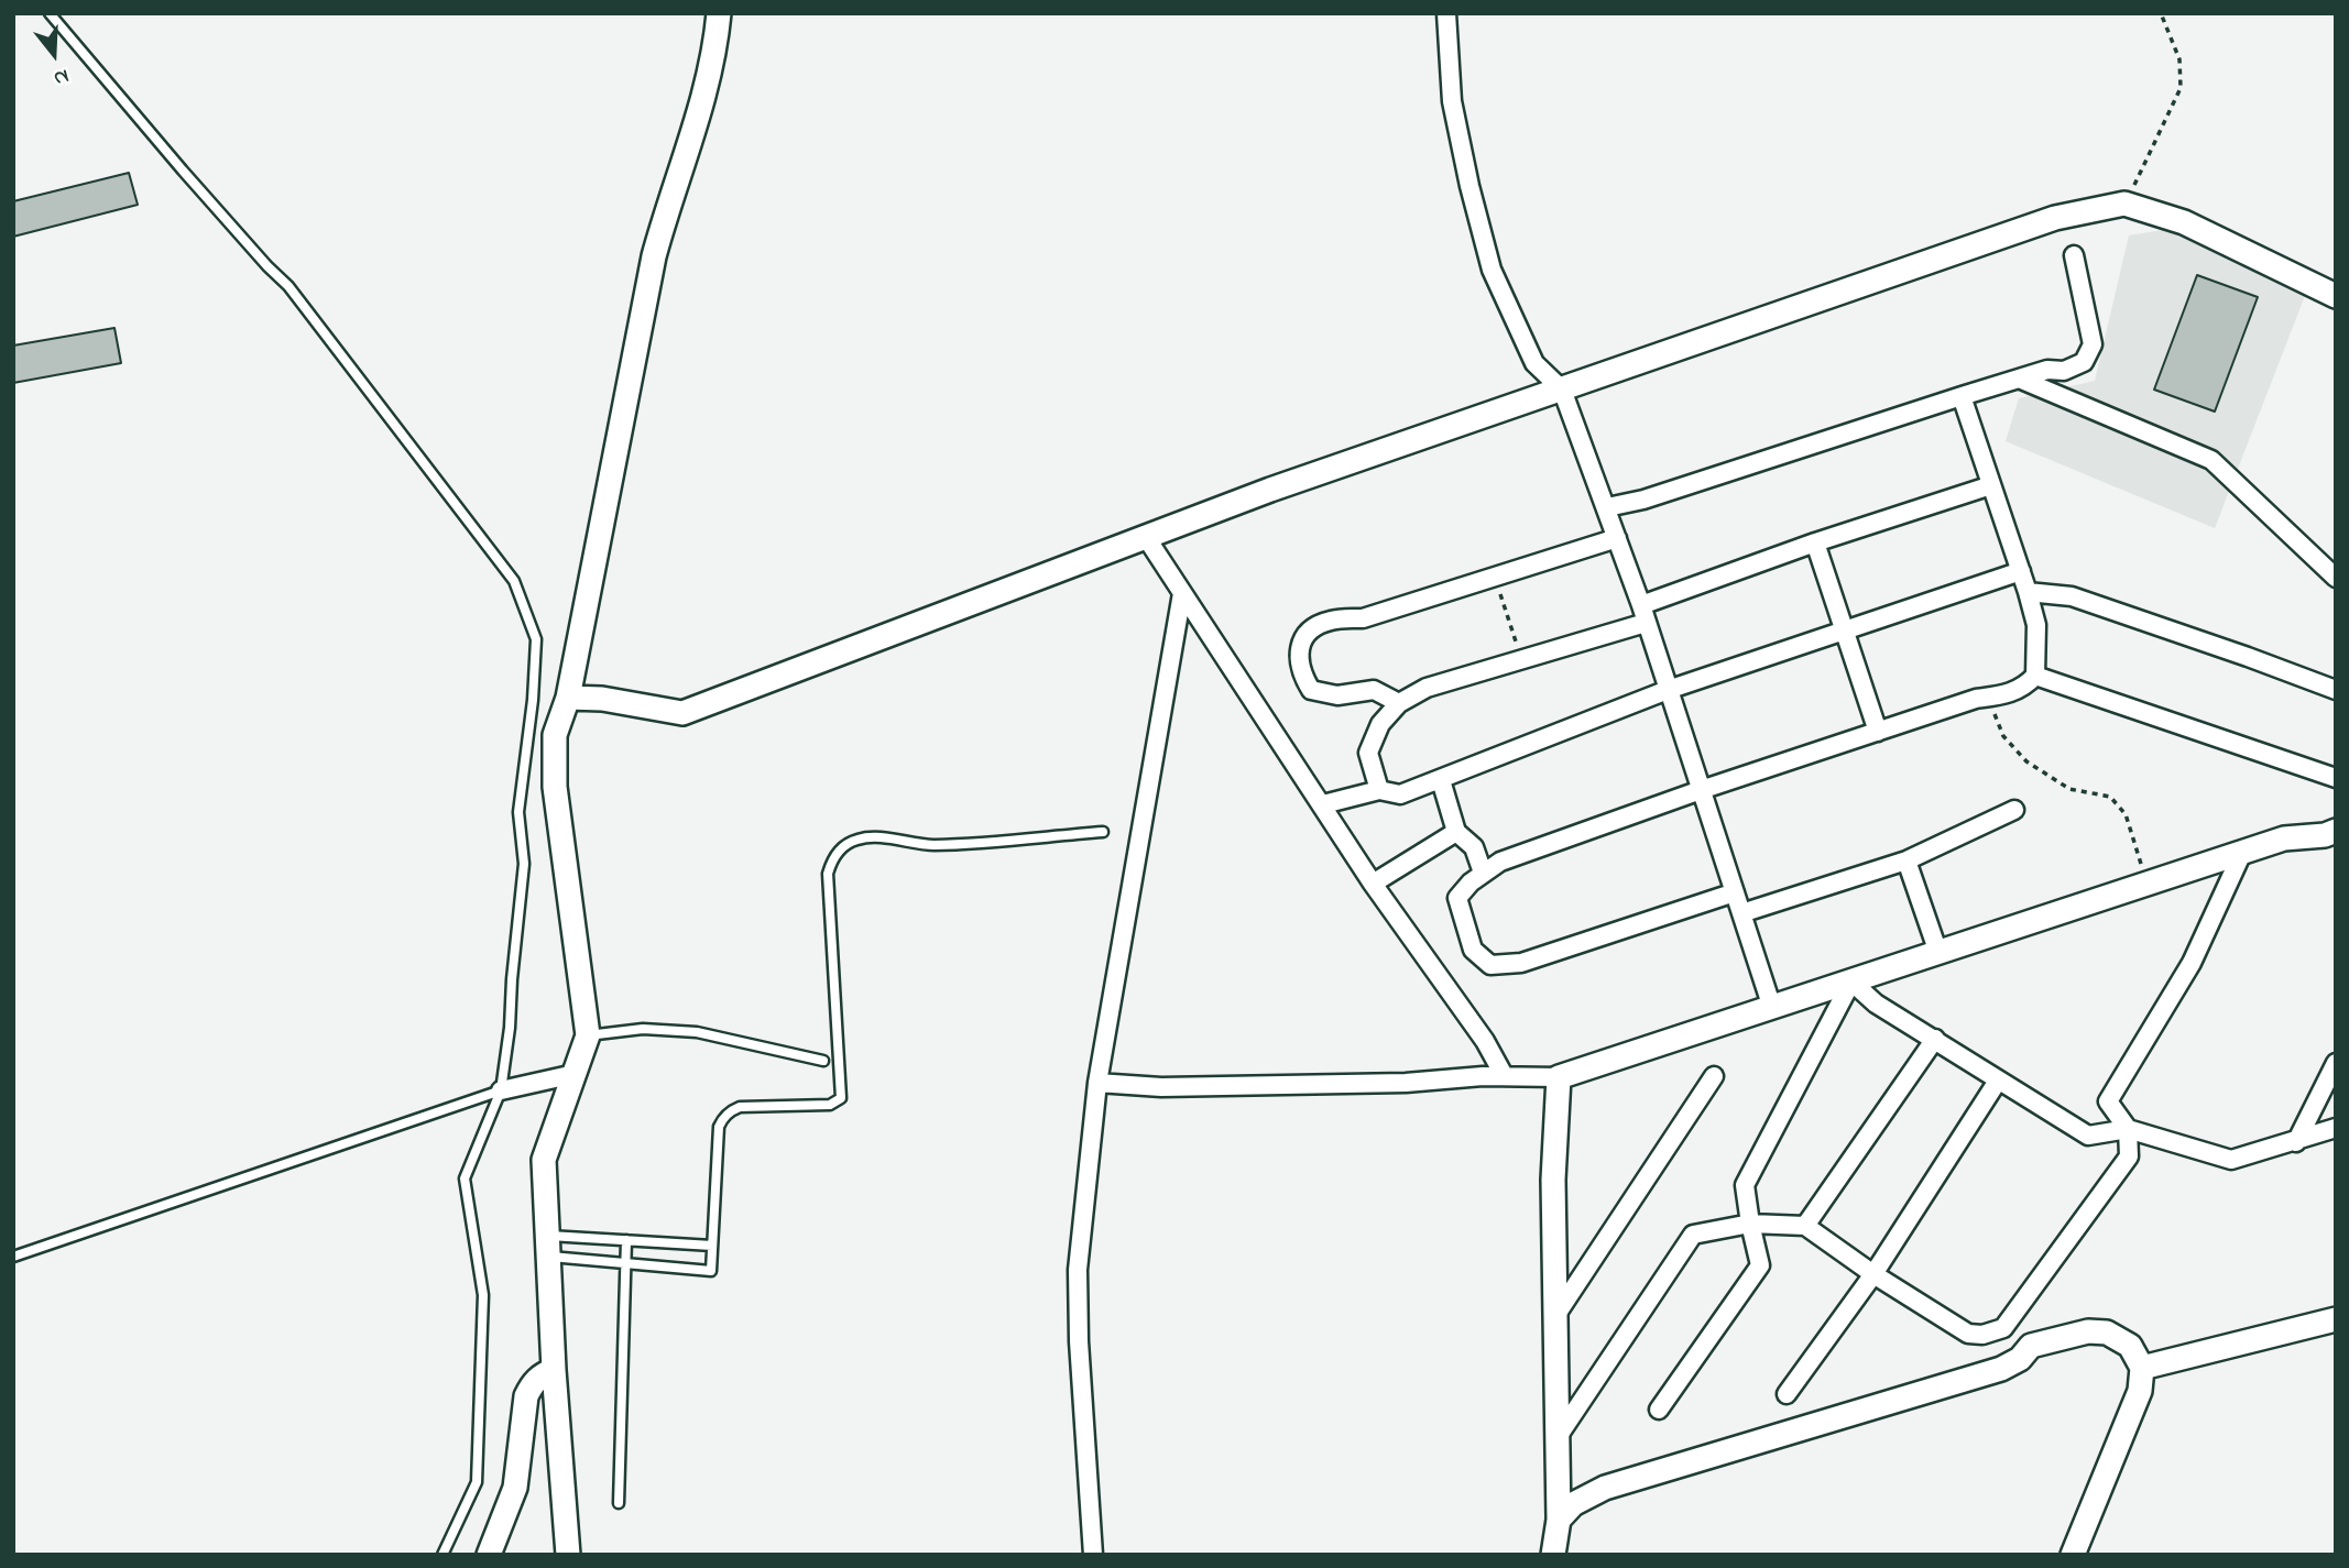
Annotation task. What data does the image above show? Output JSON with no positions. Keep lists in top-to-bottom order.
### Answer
{
  "north": "bottom"
}
